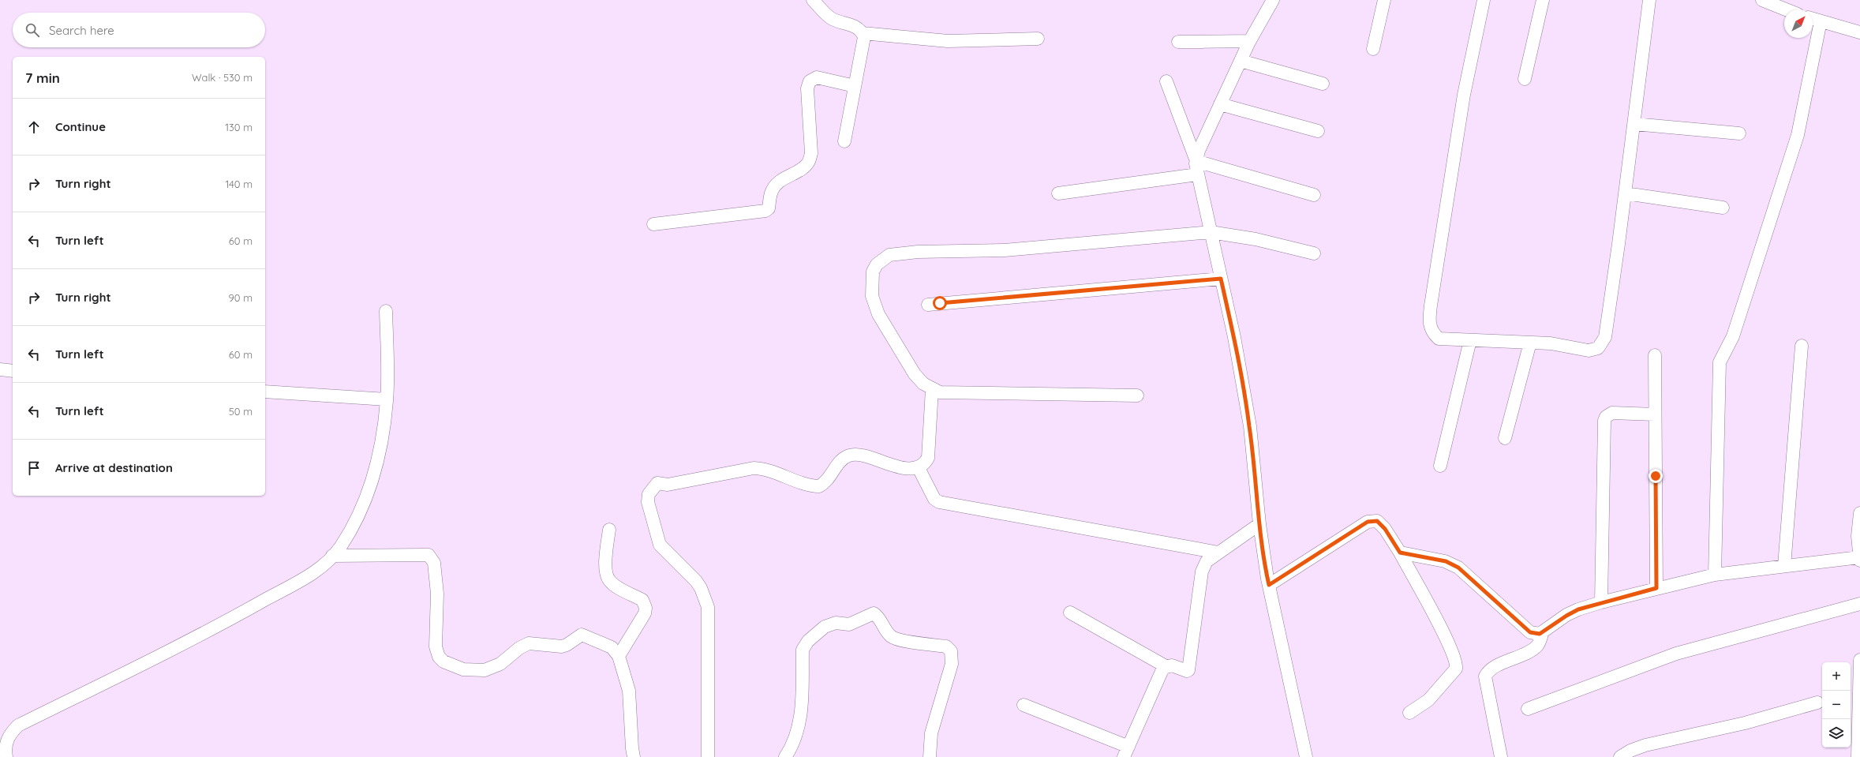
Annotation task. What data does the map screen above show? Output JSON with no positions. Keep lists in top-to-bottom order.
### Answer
{
  "north": "top right",
  "page": {
    "search": "Search here",
    "heading": ["7 min", "Walk · 530 m"],
    "list": [
      ["Continue", "130 m"],
      ["Turn right", "140 m"],
      ["Turn left", "60 m"],
      ["Turn right", "90 m"],
      ["Turn left", "60 m"],
      ["Turn left", "50 m"],
      "Arrive at destination"
    ],
    "map_buttons": ["+", "−"]
  }
}
